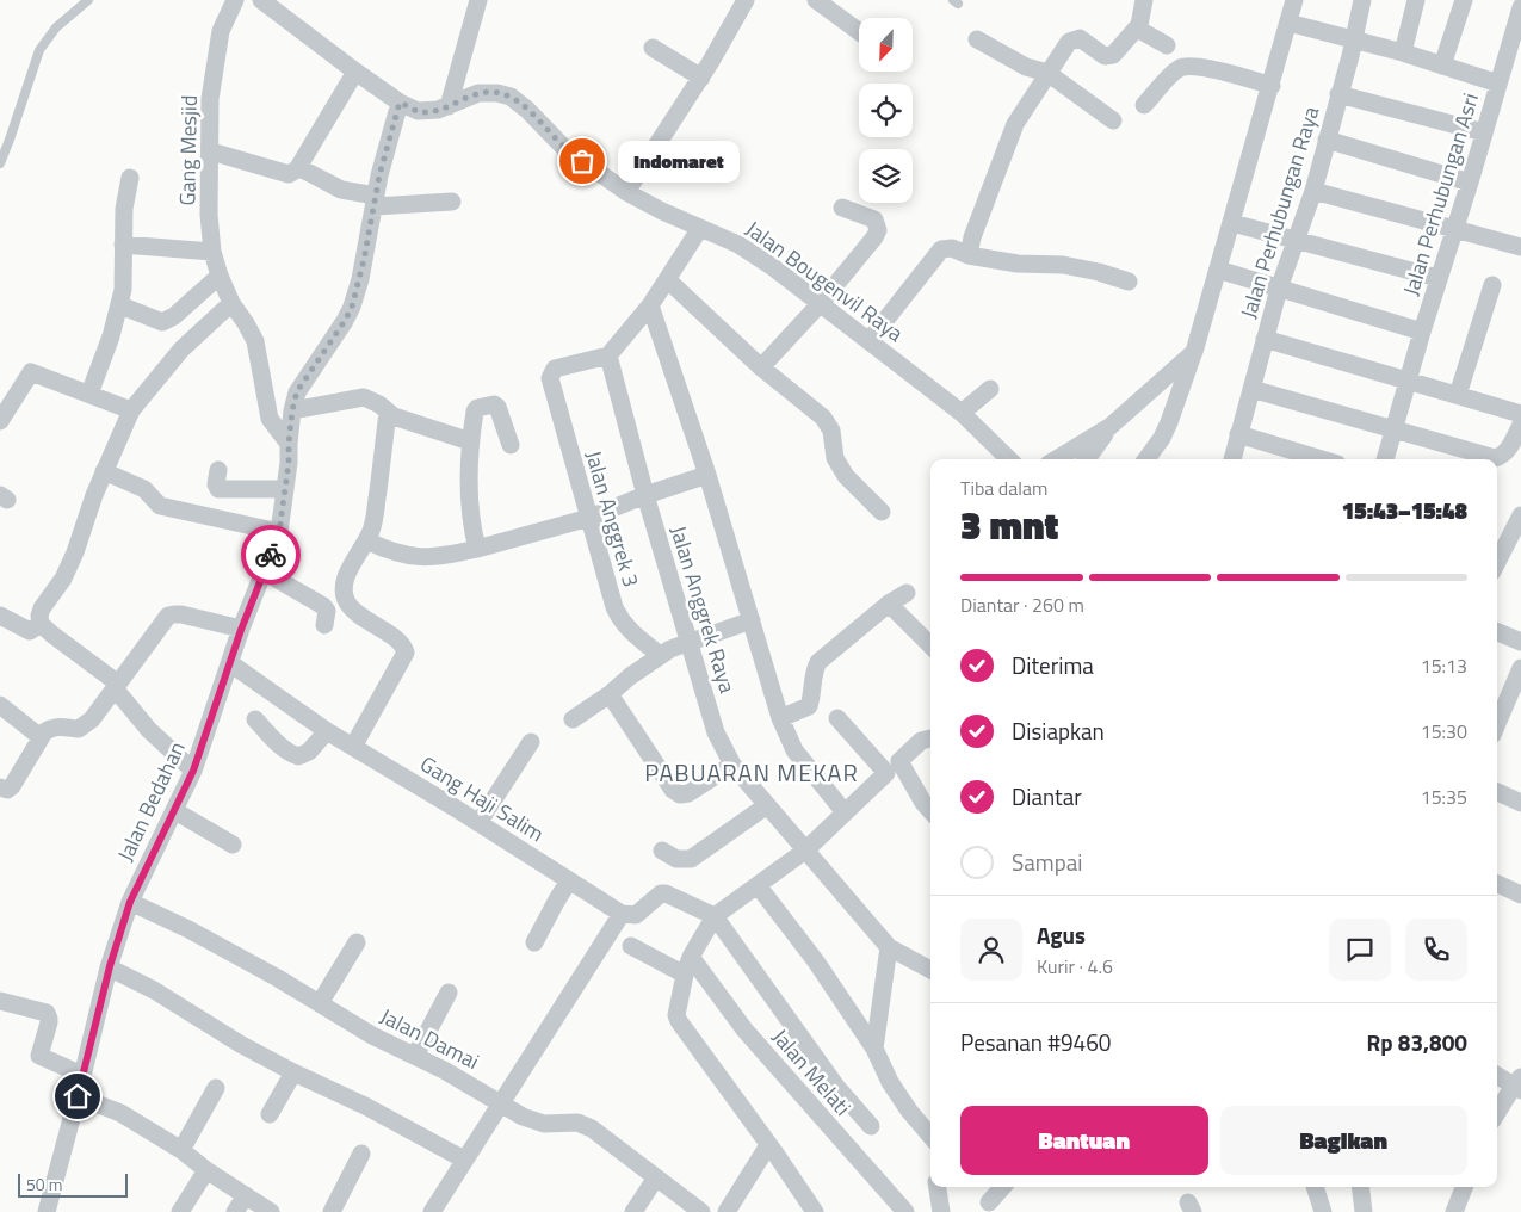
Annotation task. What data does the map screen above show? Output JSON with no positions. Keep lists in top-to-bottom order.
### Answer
{
  "streets": {
    "street": [
      "Gang Mesjid",
      "Jalan Perhubungan Asri",
      "Jalan Perhubungan Raya",
      "Jalan Bougenvil Raya",
      "Jalan Anggrek 3",
      "Jalan Anggrek Raya",
      "Gang Haji Salim",
      "Jalan Bedahan",
      "Jalan Damai",
      "Jalan Melati"
    ]
  },
  "crossings": [
    ["Gang Mesjid", "Jalan Bedahan"],
    ["Jalan Perhubungan Asri", "Jalan Perhubungan Raya"],
    ["Jalan Bougenvil Raya", "Jalan Bedahan"],
    ["Jalan Anggrek 3", "Jalan Anggrek Raya"],
    ["Gang Haji Salim", "Jalan Bedahan"],
    ["Jalan Bedahan", "Jalan Damai"]
  ],
  "districts": ["PABUARAN MEKAR"],
  "places": ["Indomaret"],
  "scale_bar": "50 m",
  "north": "bottom left",
  "page": {
    "bubble": "Indomaret",
    "heading": ["3 mnt", "Tiba dalam", "15:43–15:48"],
    "panel": [
      "Agus",
      "Kurir · 4.6",
      "Pesanan #9460",
      "Rp 83,800"
    ],
    "bar": "Diantar · 260 m",
    "list": [
      ["Diterima", "15:13"],
      ["Disiapkan", "15:30"],
      ["Diantar", "15:35"],
      "Sampai"
    ],
    "buttons": ["Bantuan", "Bagikan"],
    "scale": "50 m"
  }
}
